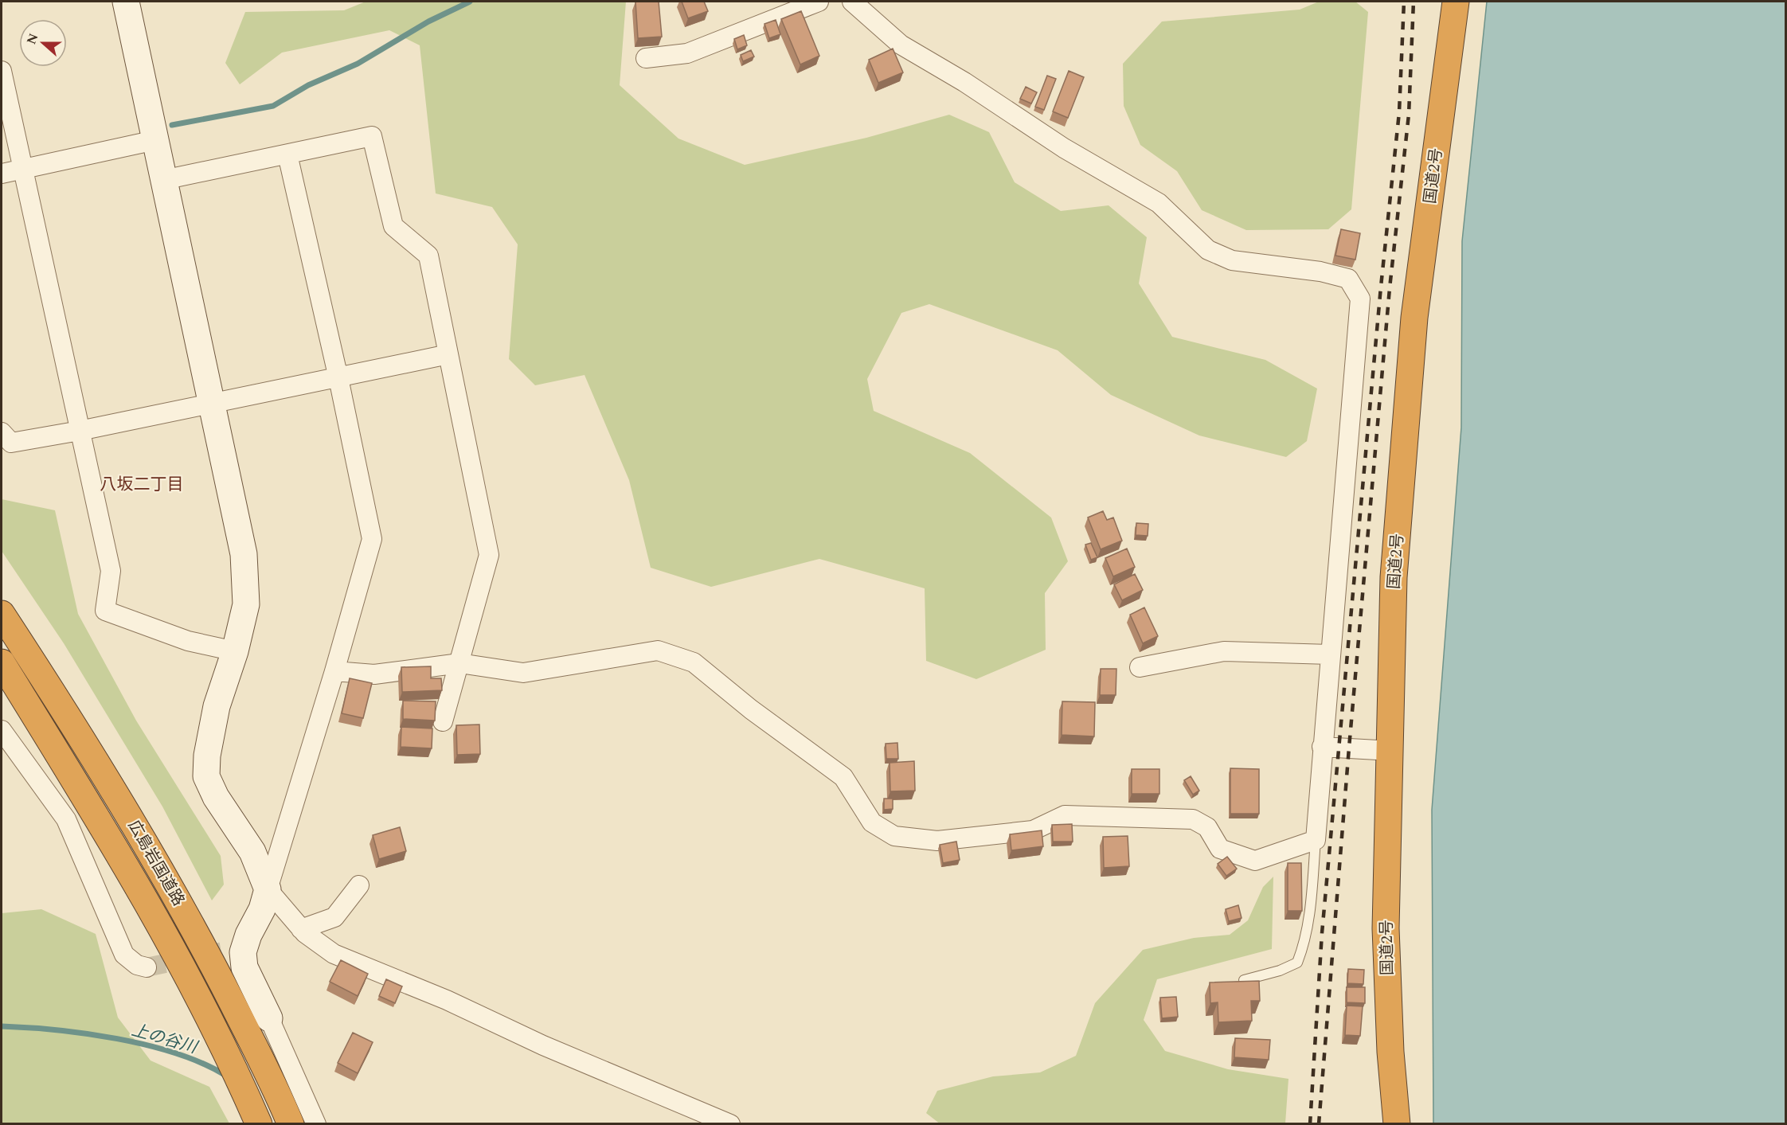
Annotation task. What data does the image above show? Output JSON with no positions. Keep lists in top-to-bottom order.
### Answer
{
  "streets": {
    "highway": ["国道2号", "広島岩国道路"]
  },
  "districts": ["八坂二丁目"],
  "water": ["上の谷川"],
  "north": "left"
}
